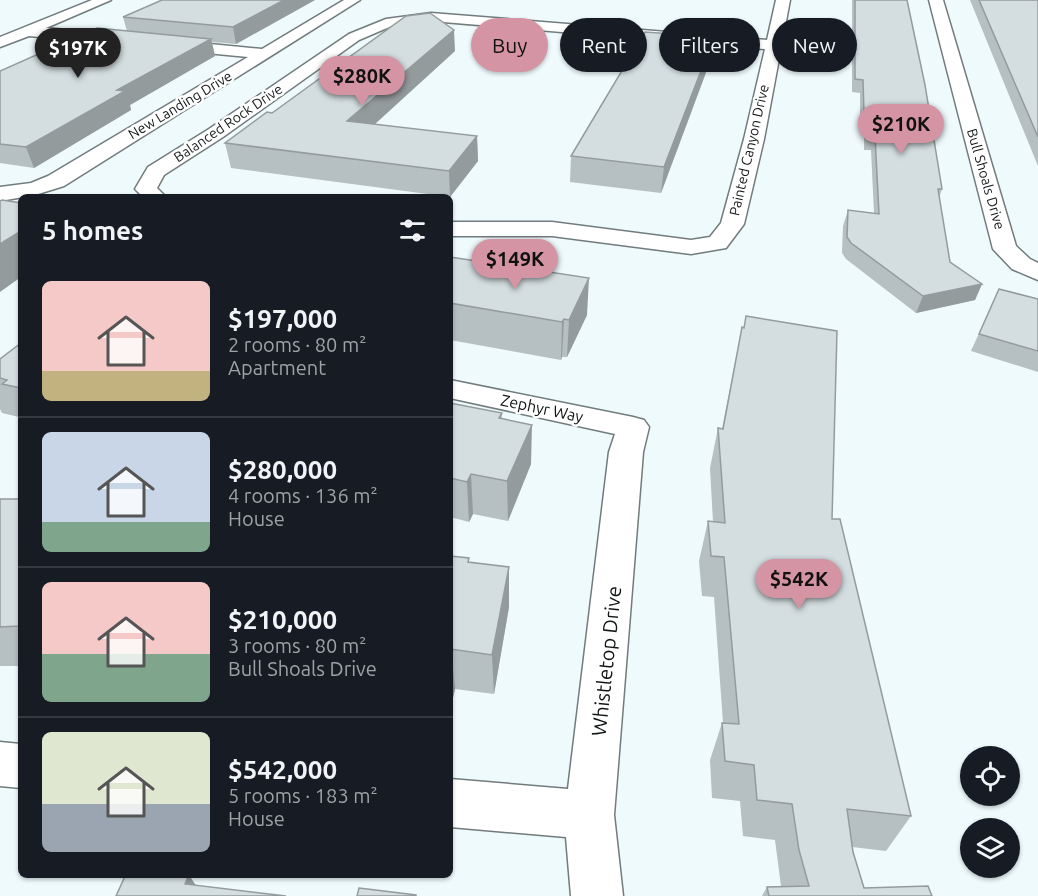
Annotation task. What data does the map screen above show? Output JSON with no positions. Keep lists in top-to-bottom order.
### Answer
{
  "streets": {
    "street": [
      "New Landing Drive",
      "Balanced Rock Drive",
      "Painted Canyon Drive",
      "Bull Shoals Drive",
      "Zephyr Way",
      "Whistletop Drive"
    ]
  },
  "crossings": [
    ["Balanced Rock Drive", "Painted Canyon Drive"],
    ["Zephyr Way", "Whistletop Drive"]
  ],
  "page": {
    "chip": [
      "Buy",
      "Rent",
      "Filters",
      "New"
    ],
    "price": [
      "$197K",
      "$280K",
      "$210K",
      "$149K",
      "$542K"
    ],
    "heading": "5 homes",
    "list": [
      {
        "name": "$197,000",
        "note": "2 rooms · 80 m² · Apartment"
      },
      {
        "name": "$280,000",
        "note": "4 rooms · 136 m² · House"
      },
      {
        "name": "$210,000",
        "note": "3 rooms · 80 m² · Bull Shoals Drive"
      },
      {
        "name": "$542,000",
        "note": "5 rooms · 183 m² · House"
      }
    ]
  }
}
